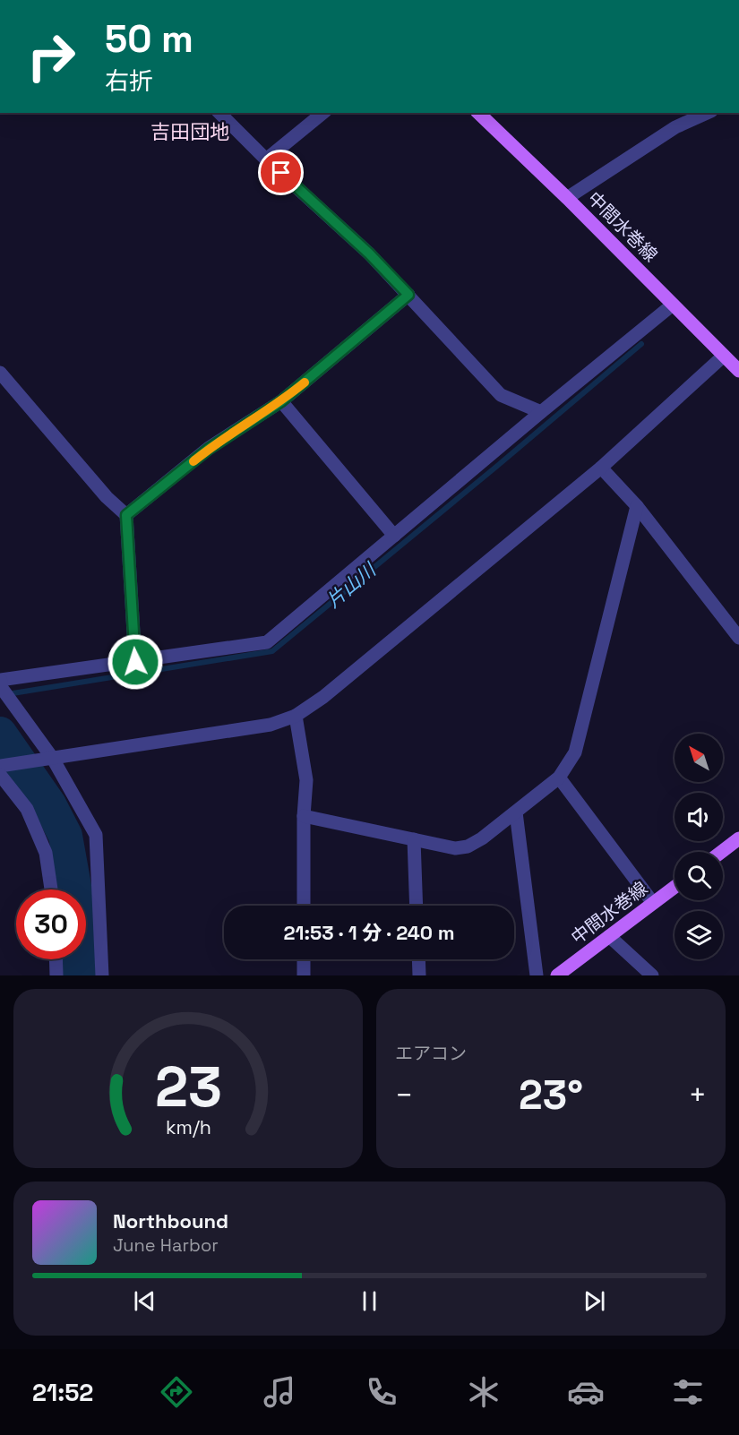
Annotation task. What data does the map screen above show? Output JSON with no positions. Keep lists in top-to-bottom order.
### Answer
{
  "streets": {
    "main road": ["中間水巻線"]
  },
  "districts": ["吉田団地"],
  "water": ["片山川"],
  "north": "top left",
  "page": {
    "turn": ["50 m", "右折"],
    "limit": "30",
    "trip": "21:53 · 1 分 · 240 m",
    "tile": "エアコン",
    "heat": ["−", "23°", "+"],
    "song": ["Northbound", "June Harbor"],
    "tabs": "21:52",
    "gauge": ["23", "km/h"]
  }
}
